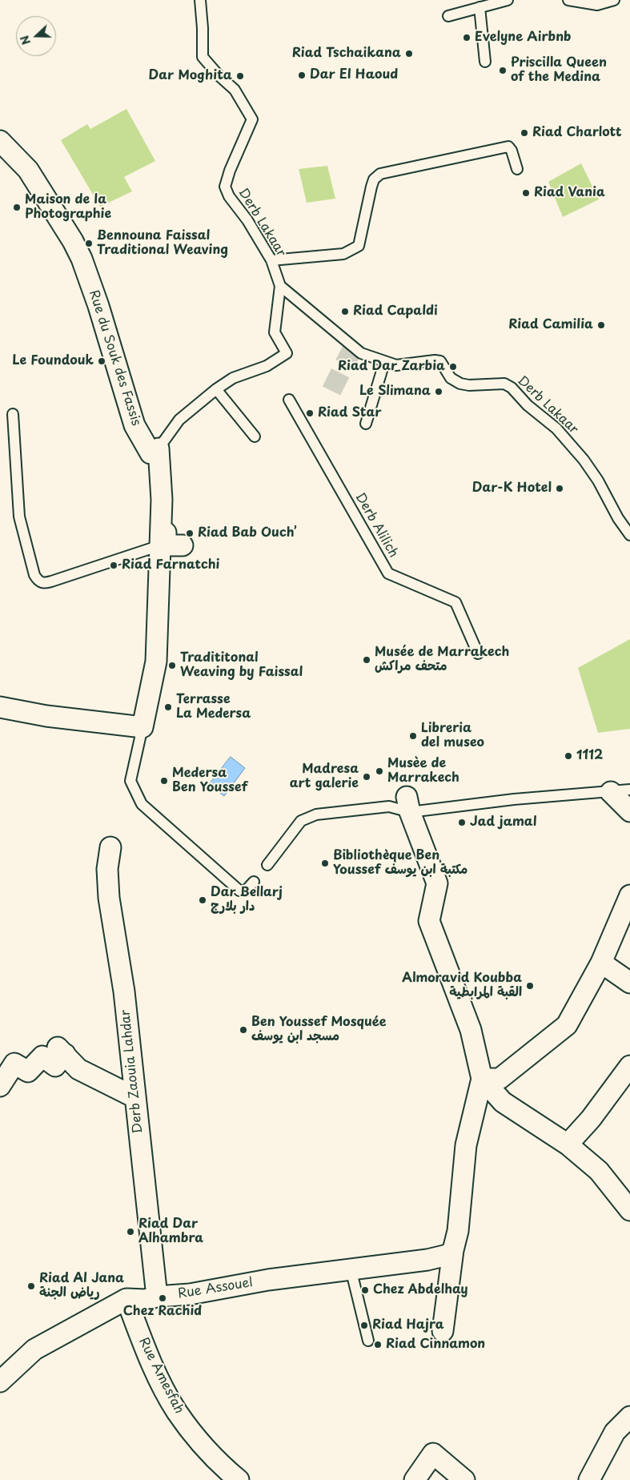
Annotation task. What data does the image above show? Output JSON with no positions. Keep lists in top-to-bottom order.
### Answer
{
  "streets": {
    "street": [
      "Rue du Souk des Fassis",
      "Derb Zaouia Lahdar",
      "Rue Assouel",
      "Rue Amesfah"
    ],
    "lane": ["Derb Lakaar", "Derb Alilich"]
  },
  "crossings": [
    ["Derb Zaouia Lahdar", "Rue Assouel"],
    ["Rue Assouel", "Rue Amesfah"]
  ],
  "places": [
    "Evelyne Airbnb",
    "Riad Tschaikana",
    "Priscilla Queen of the Medina",
    "Dar El Haoud",
    "Dar Moghita",
    "Riad Charlott",
    "Riad Vania",
    "Maison de la Photographie",
    "Bennouna Faissal Traditional Weaving",
    "Riad Capaldi",
    "Riad Camilia",
    "Le Foundouk",
    "Riad Dar Zarbia",
    "Le Slimana",
    "Riad Star",
    "Dar-K Hotel",
    "Riad Bab Ouch’",
    "Riad Farnatchi",
    "Musée de Marrakech متحف مراكش",
    "Tradititonal Weaving by Faissal",
    "Terrasse La Medersa",
    "Libreria del museo",
    "1112",
    "Musèe de Marrakech",
    "Madresa art galerie",
    "Medersa Ben Youssef",
    "Jad jamal",
    "Bibliothèque Ben Youssef مكتبة ابن يوسف",
    "Dar Bellarj دار بلارج",
    "Almoravid Koubba القبة المرابطية",
    "Ben Youssef Mosquée مسجد ابن يوسف",
    "Riad Dar Alhambra",
    "Riad Al Jana رياض الجنة",
    "Chez Abdelhay",
    "Chez Rachid",
    "Riad Hajra",
    "Riad Cinnamon"
  ],
  "north": "left"
}
